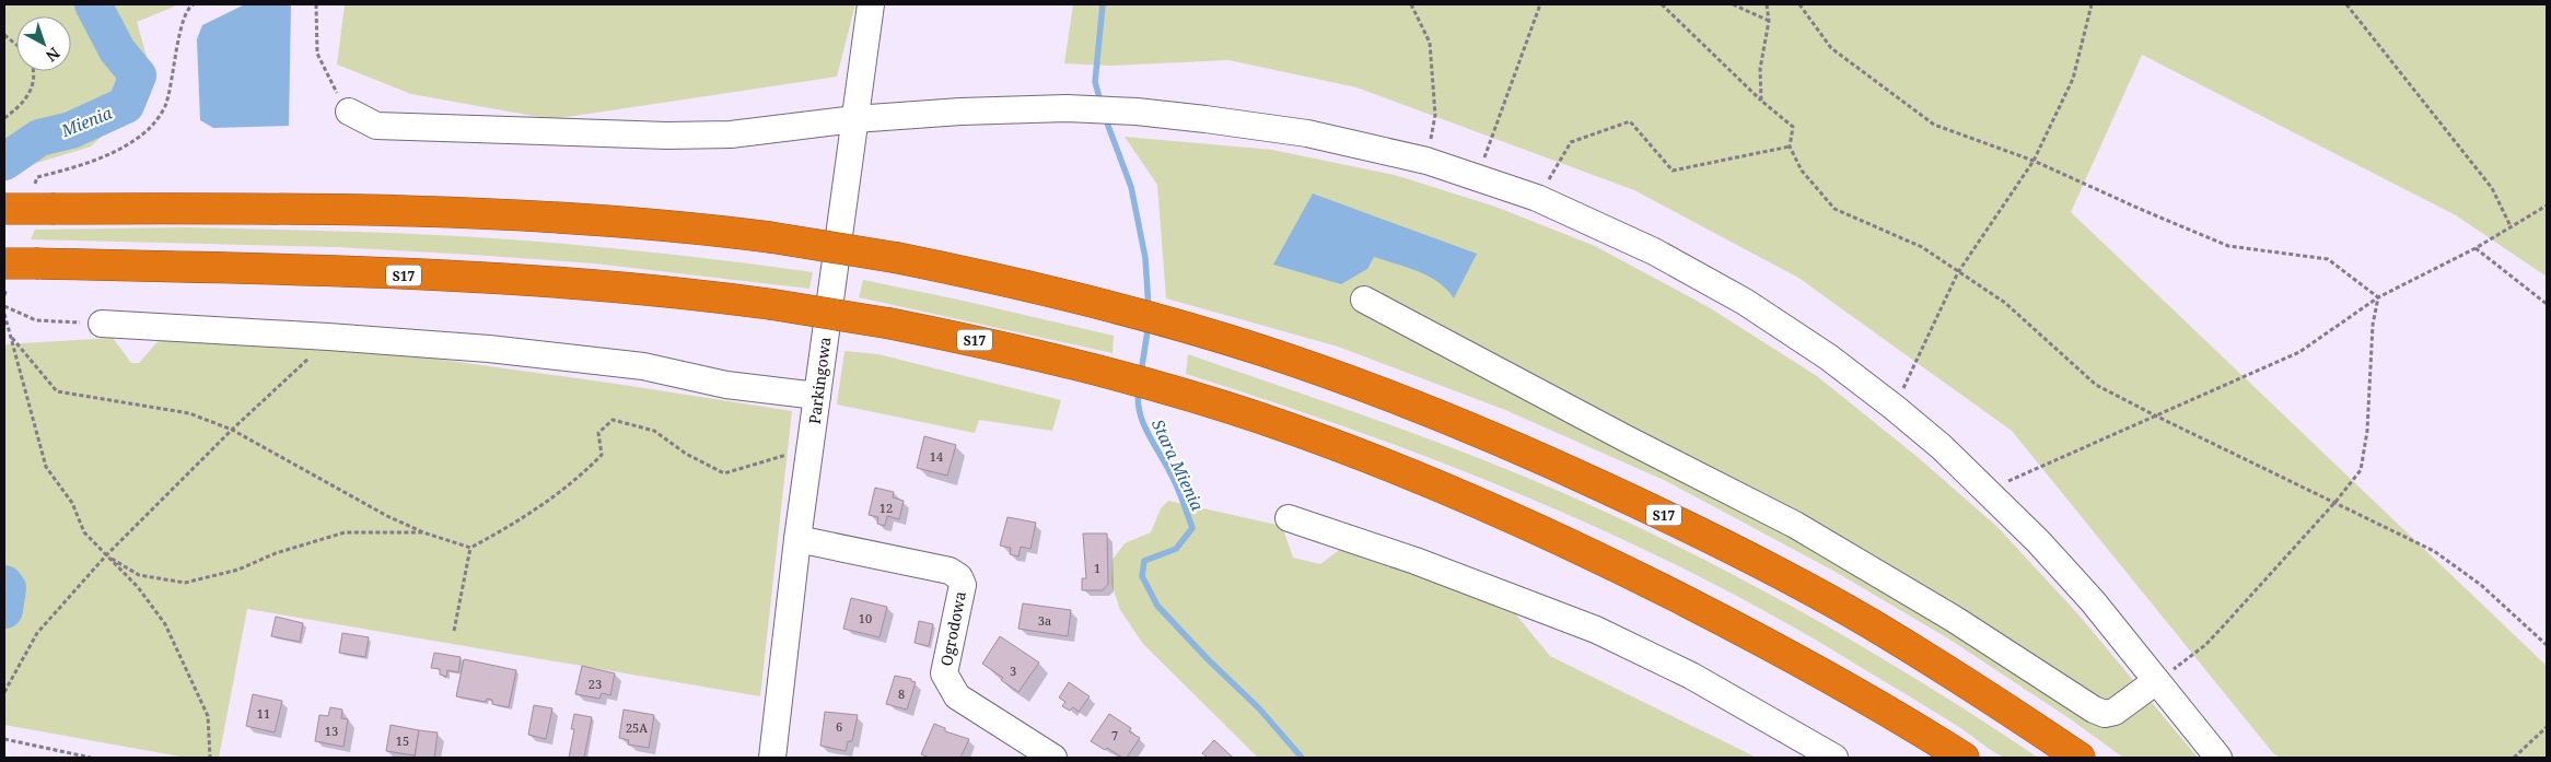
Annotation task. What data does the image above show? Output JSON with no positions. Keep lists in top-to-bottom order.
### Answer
{
  "streets": {
    "highway": ["S17"],
    "street": ["Parkingowa", "Ogrodowa"]
  },
  "crossings": [
    ["Parkingowa", "Ogrodowa"]
  ],
  "water": ["Mienia", "Stara Mienia"],
  "house_numbers": [
    "14",
    "12",
    "1",
    "10",
    "3a",
    "3",
    "23",
    "8",
    "11",
    "6",
    "25A",
    "13",
    "7",
    "15"
  ],
  "north": "bottom right"
}
